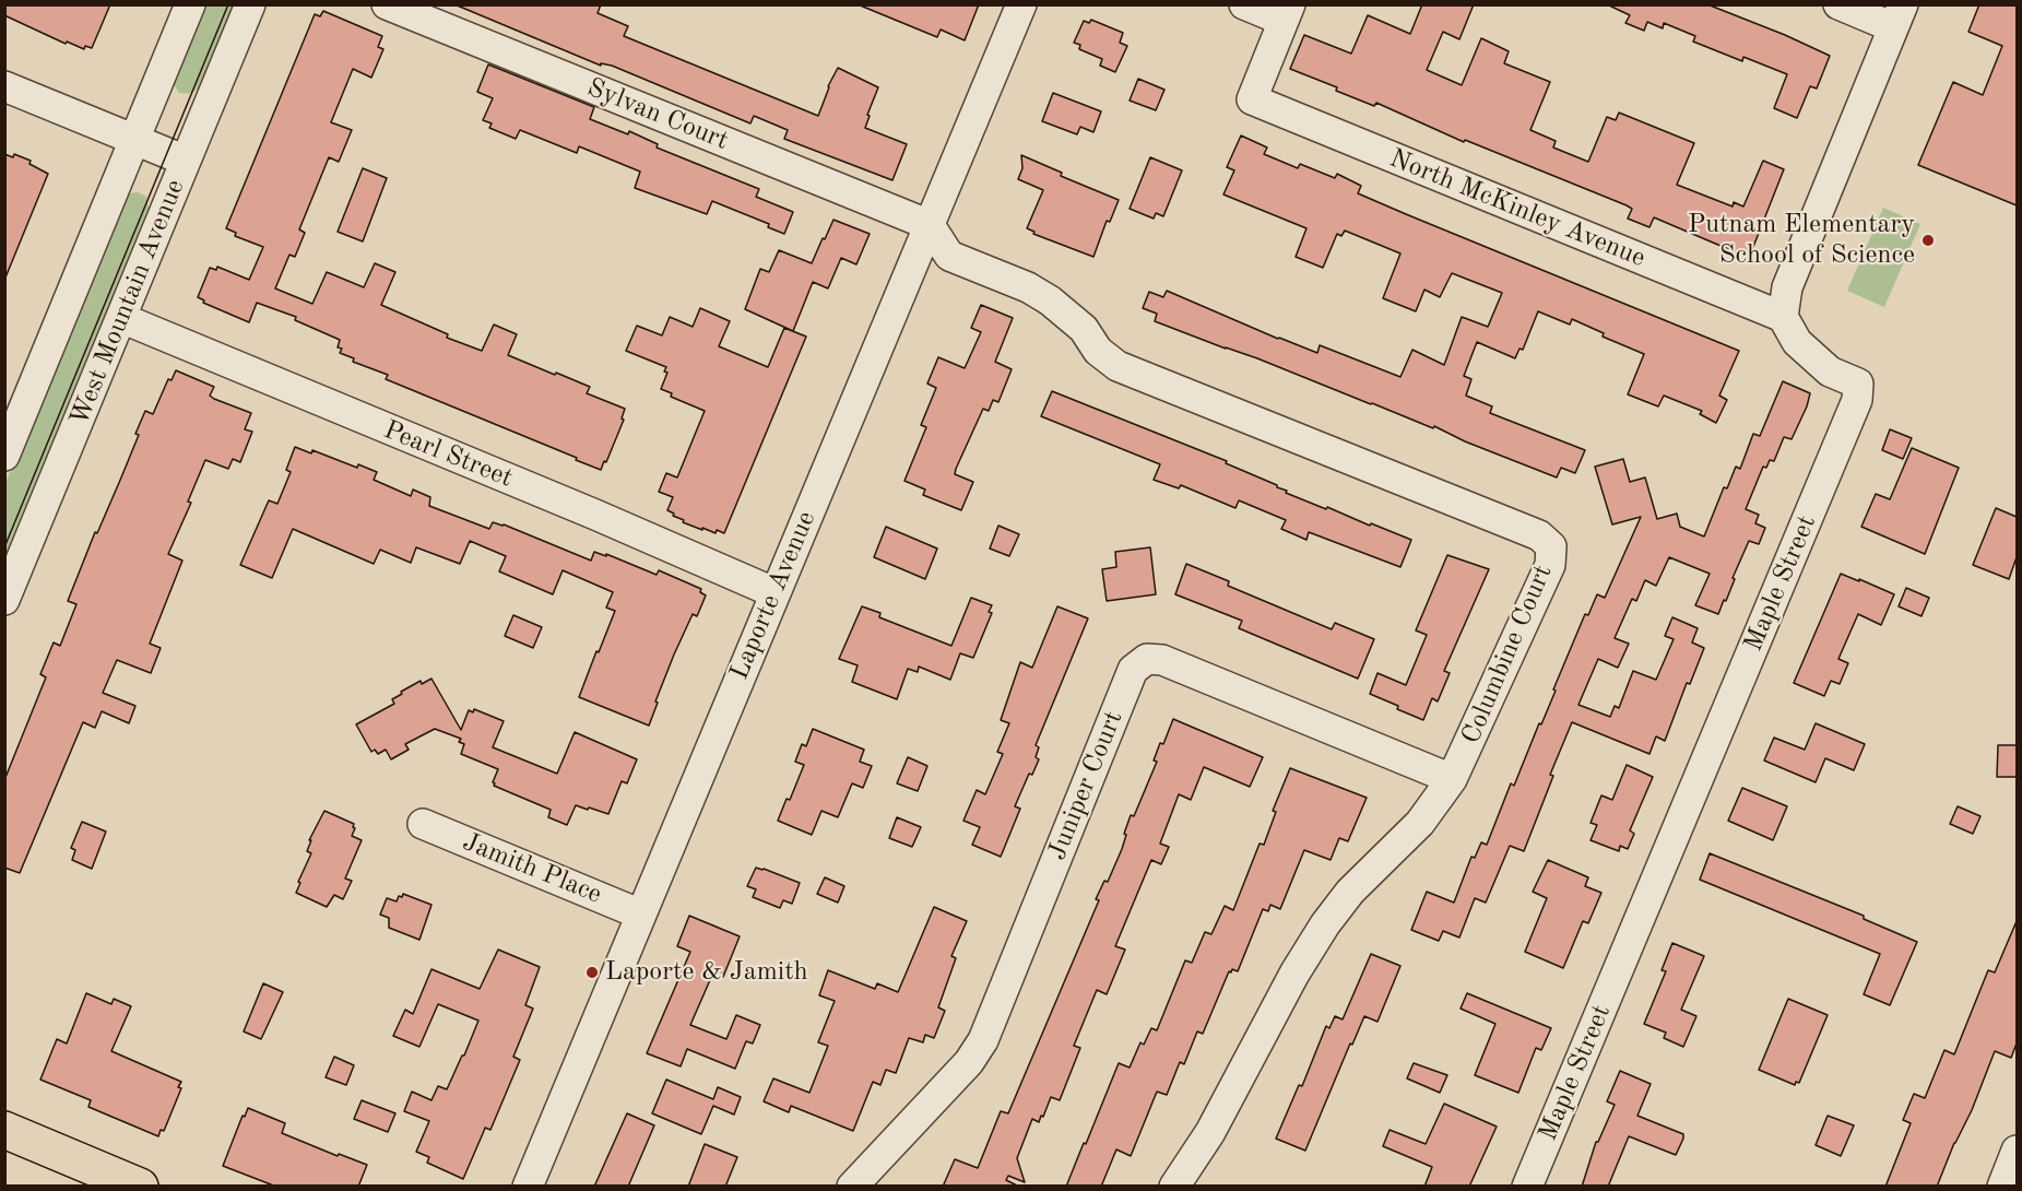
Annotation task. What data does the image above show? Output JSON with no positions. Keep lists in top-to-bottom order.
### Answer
{
  "streets": {
    "street": [
      "Sylvan Court",
      "North McKinley Avenue",
      "West Mountain Avenue",
      "Pearl Street",
      "Maple Street",
      "Laporte Avenue",
      "Columbine Court",
      "Juniper Court",
      "Jamith Place"
    ]
  },
  "crossings": [
    ["Sylvan Court", "Laporte Avenue"],
    ["Sylvan Court", "Columbine Court"],
    ["North McKinley Avenue", "Maple Street"],
    ["West Mountain Avenue", "Pearl Street"],
    ["Pearl Street", "Laporte Avenue"],
    ["Laporte Avenue", "Columbine Court"],
    ["Laporte Avenue", "Jamith Place"],
    ["Columbine Court", "Juniper Court"]
  ],
  "places": ["Putnam Elementary School of Science", "Laporte & Jamith"]
}
